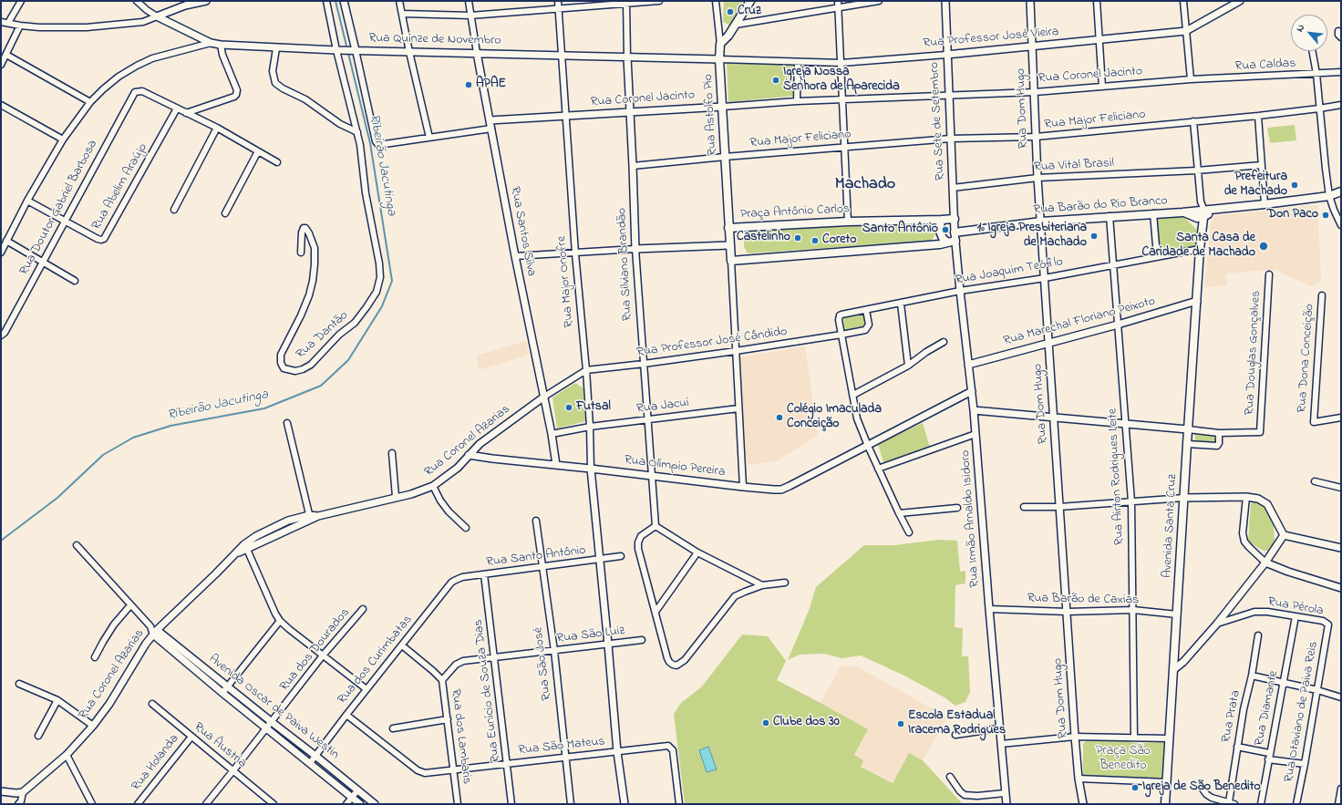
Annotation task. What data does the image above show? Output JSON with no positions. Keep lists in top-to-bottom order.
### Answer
{
  "streets": {
    "main road": [
      "Rua Astolfo Pio",
      "Rua Barão do Rio Branco",
      "Praça Antônio Carlos",
      "Avenida Santa Cruz"
    ],
    "street": [
      "Rua Professor José Vieira",
      "Rua Quinze de Novembro",
      "Rua Caldas",
      "Rua Coronel Jacinto",
      "Rua Dom Hugo",
      "Rua Major Feliciano",
      "Rua Sete de Setembro",
      "Rua Vital Brasil",
      "Rua Abelim Araújo",
      "Rua Doutor Gabriel Barbosa",
      "Rua Santos Silva",
      "Rua Silviano Brandão",
      "Rua Joaquim Teófilo",
      "Rua Major Onofre",
      "Rua Marechal Floriano Peixoto",
      "Rua Dantão",
      "Rua Professor José Cândido",
      "Rua Douglas Gonçalves",
      "Rua Dona Conceição",
      "Rua Jacuí",
      "Rua Coronel Azarias",
      "Rua Olímpio Pereira",
      "Rua Airton Rodrigues Leite",
      "Rua Irmão Arnaldo Isidoro",
      "Rua Santo Antônio",
      "Rua Barão de Caxias",
      "Rua Pérola",
      "Rua São Luiz",
      "Rua dos Dourados",
      "Rua dos Curimbatas",
      "Rua São José",
      "Rua Eunício de Souza Dias",
      "Avenida Oscar de Paiva Westin",
      "Rua Diamante",
      "Rua Otaviano de Paiva Reis",
      "Rua Prata",
      "Rua dos Lambaris",
      "Rua Áustria",
      "Rua São Mateus",
      "Rua Holanda"
    ]
  },
  "crossings": [
    ["Rua Professor José Vieira", "Rua Quinze de Novembro"],
    ["Rua Professor José Vieira", "Rua Dom Hugo"],
    ["Rua Professor José Vieira", "Rua Astolfo Pio"],
    ["Rua Professor José Vieira", "Rua Sete de Setembro"],
    ["Rua Quinze de Novembro", "Rua Astolfo Pio"],
    ["Rua Quinze de Novembro", "Rua Santos Silva"],
    ["Rua Quinze de Novembro", "Rua Silviano Brandão"],
    ["Rua Quinze de Novembro", "Rua Major Onofre"],
    ["Rua Caldas", "Rua Coronel Jacinto"],
    ["Rua Coronel Jacinto", "Rua Dom Hugo"],
    ["Rua Coronel Jacinto", "Rua Astolfo Pio"],
    ["Rua Coronel Jacinto", "Rua Sete de Setembro"],
    ["Rua Coronel Jacinto", "Rua Santos Silva"],
    ["Rua Coronel Jacinto", "Rua Silviano Brandão"],
    ["Rua Coronel Jacinto", "Rua Major Onofre"],
    ["Rua Dom Hugo", "Rua Major Feliciano"],
    ["Rua Dom Hugo", "Rua Vital Brasil"],
    ["Rua Dom Hugo", "Rua Barão do Rio Branco"],
    ["Rua Dom Hugo", "Rua Joaquim Teófilo"],
    ["Rua Dom Hugo", "Rua Marechal Floriano Peixoto"],
    ["Rua Dom Hugo", "Rua Barão de Caxias"],
    ["Rua Astolfo Pio", "Rua Major Feliciano"],
    ["Rua Astolfo Pio", "Praça Antônio Carlos"],
    ["Rua Major Feliciano", "Rua Sete de Setembro"],
    ["Rua Major Feliciano", "Rua Silviano Brandão"],
    ["Rua Sete de Setembro", "Rua Vital Brasil"],
    ["Rua Sete de Setembro", "Praça Antônio Carlos"],
    ["Rua Abelim Araújo", "Rua Doutor Gabriel Barbosa"],
    ["Rua Barão do Rio Branco", "Rua Airton Rodrigues Leite"],
    ["Rua Barão do Rio Branco", "Rua Irmão Arnaldo Isidoro"],
    ["Rua Barão do Rio Branco", "Avenida Santa Cruz"],
    ["Rua Santos Silva", "Rua Jacuí"],
    ["Rua Santos Silva", "Rua Coronel Azarias"],
    ["Rua Santos Silva", "Rua Olímpio Pereira"],
    ["Rua Silviano Brandão", "Rua Professor José Cândido"],
    ["Rua Silviano Brandão", "Rua Jacuí"],
    ["Rua Silviano Brandão", "Rua Olímpio Pereira"],
    ["Rua Joaquim Teófilo", "Rua Professor José Cândido"],
    ["Rua Joaquim Teófilo", "Rua Airton Rodrigues Leite"],
    ["Rua Joaquim Teófilo", "Rua Irmão Arnaldo Isidoro"],
    ["Rua Joaquim Teófilo", "Avenida Santa Cruz"],
    ["Rua Major Onofre", "Rua Professor José Cândido"],
    ["Rua Major Onofre", "Rua Jacuí"],
    ["Rua Major Onofre", "Rua Olímpio Pereira"],
    ["Rua Major Onofre", "Rua Santo Antônio"],
    ["Rua Major Onofre", "Rua São Luiz"],
    ["Rua Major Onofre", "Rua São Mateus"],
    ["Rua Marechal Floriano Peixoto", "Rua Airton Rodrigues Leite"],
    ["Rua Marechal Floriano Peixoto", "Rua Irmão Arnaldo Isidoro"],
    ["Rua Marechal Floriano Peixoto", "Avenida Santa Cruz"],
    ["Rua Coronel Azarias", "Rua Olímpio Pereira"],
    ["Rua Coronel Azarias", "Avenida Oscar de Paiva Westin"],
    ["Rua Olímpio Pereira", "Rua Irmão Arnaldo Isidoro"],
    ["Rua Airton Rodrigues Leite", "Rua Barão de Caxias"],
    ["Rua Irmão Arnaldo Isidoro", "Rua Barão de Caxias"],
    ["Avenida Santa Cruz", "Rua Barão de Caxias"],
    ["Rua Santo Antônio", "Rua dos Curimbatas"],
    ["Rua Santo Antônio", "Rua São José"],
    ["Rua Santo Antônio", "Rua Eunício de Souza Dias"],
    ["Rua Pérola", "Rua Diamante"],
    ["Rua Pérola", "Rua Otaviano de Paiva Reis"],
    ["Rua São Luiz", "Rua São José"],
    ["Rua São Luiz", "Rua Eunício de Souza Dias"],
    ["Rua São Luiz", "Rua dos Lambaris"],
    ["Rua dos Dourados", "Avenida Oscar de Paiva Westin"],
    ["Rua dos Dourados", "Rua Áustria"],
    ["Rua dos Curimbatas", "Avenida Oscar de Paiva Westin"],
    ["Rua dos Curimbatas", "Rua dos Lambaris"],
    ["Rua dos Curimbatas", "Rua São Mateus"],
    ["Rua São José", "Rua São Mateus"],
    ["Rua Eunício de Souza Dias", "Rua São Mateus"],
    ["Rua dos Lambaris", "Rua São Mateus"],
    ["Rua Áustria", "Rua Holanda"]
  ],
  "districts": ["Machado"],
  "water": ["Ribeirão Jacutinga"],
  "parks": ["Praça São Benedito"],
  "places": [
    "Cruz",
    "Igreja Nossa Senhora de Aparecida",
    "APAE",
    "Prefeitura de Machado",
    "Don Paco",
    "Santo Antônio",
    "1º Igreja Presbiteriana de Machado",
    "Castelinho",
    "Coreto",
    "Santa Casa de Caridade de Machado",
    "Futsal",
    "Colégio Imaculada Conceição",
    "Clube dos 30",
    "Escola Estadual Iracema Rodrigues",
    "Igreja de São Benedito"
  ],
  "north": "top left"
}
